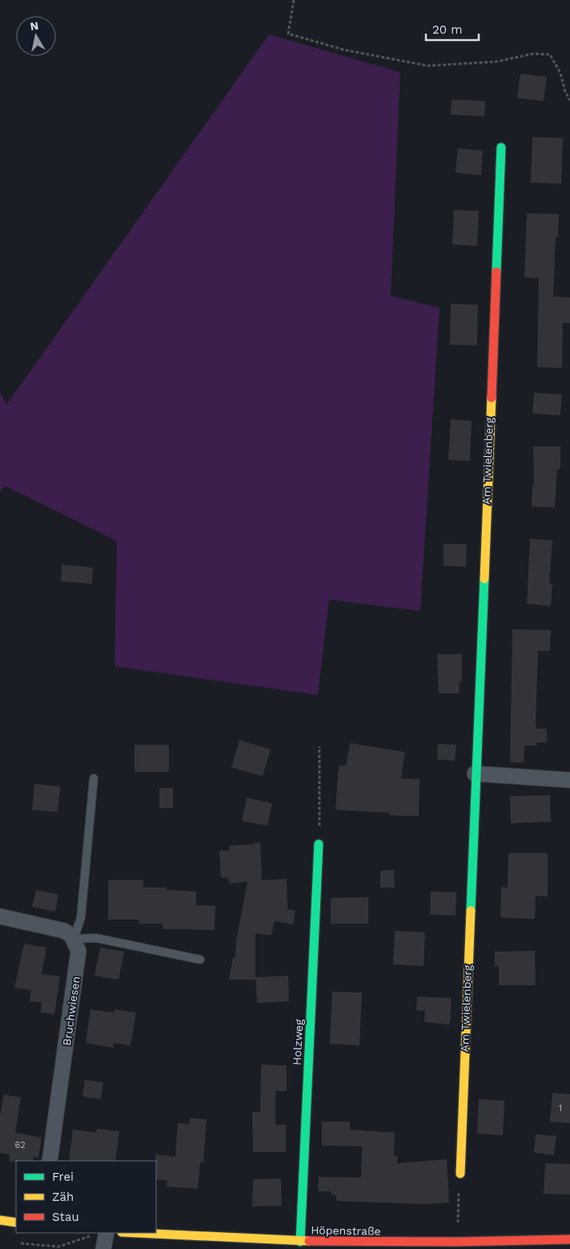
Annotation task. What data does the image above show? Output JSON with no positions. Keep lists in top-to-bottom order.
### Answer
{
  "streets": {
    "street": [
      "Am Twielenberg",
      "Bruchwiesen",
      "Holzweg",
      "Höpenstraße"
    ]
  },
  "crossings": [
    ["Holzweg", "Höpenstraße"]
  ],
  "house_numbers": ["1", "62"],
  "legend": ["Frei", "Zäh", "Stau"],
  "scale_bar": "20 m",
  "north": "top"
}
